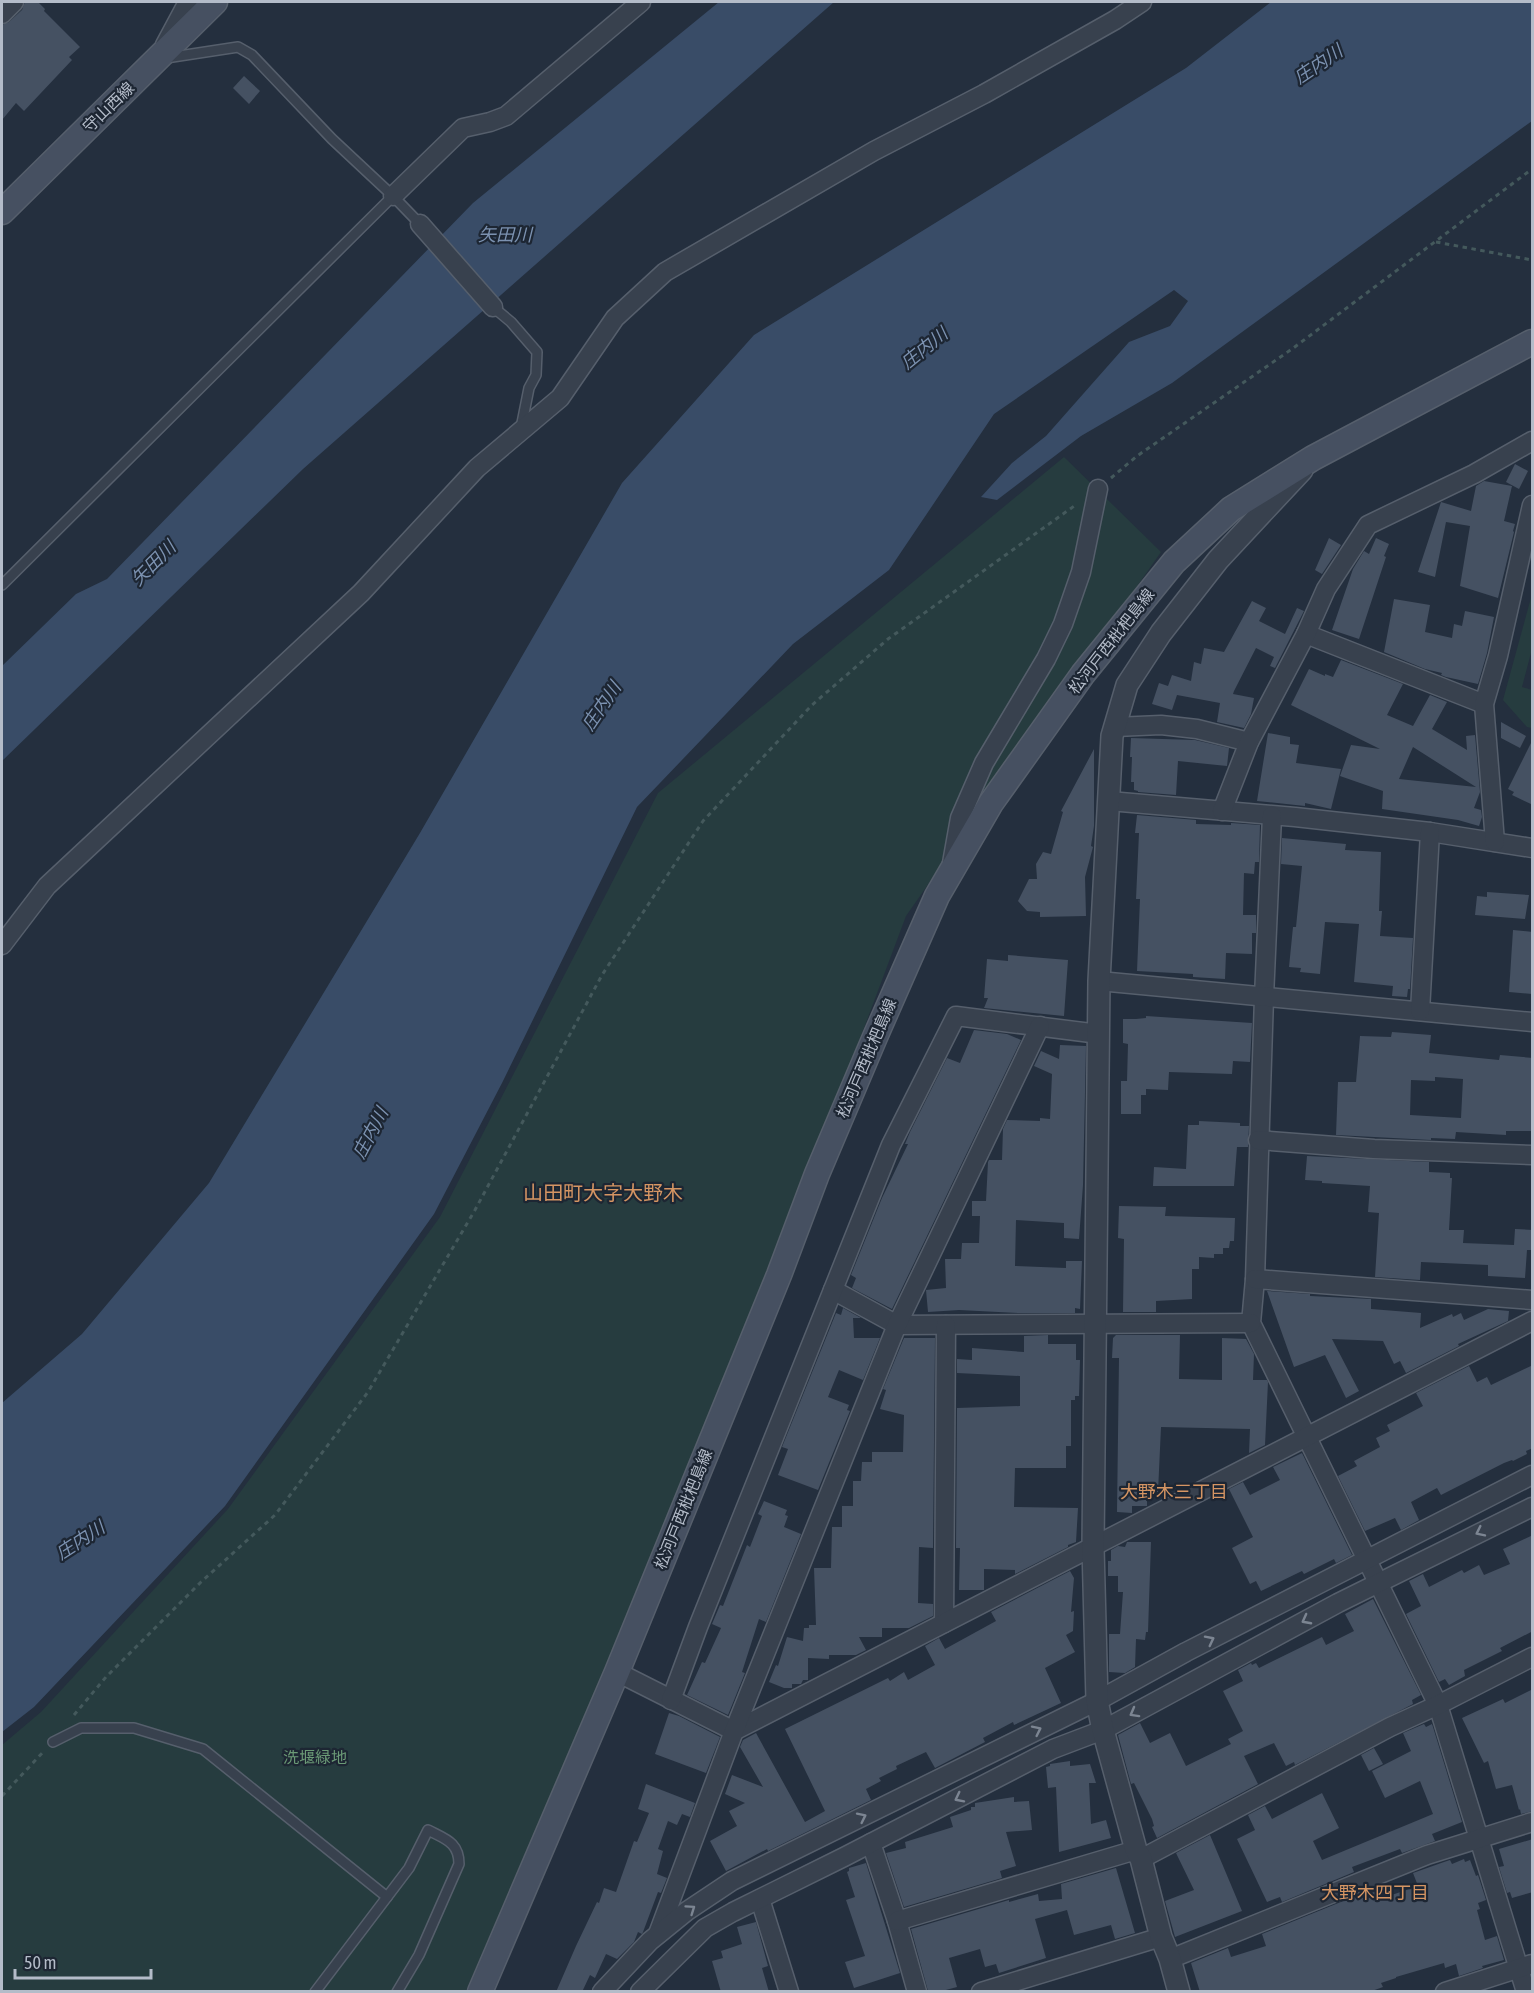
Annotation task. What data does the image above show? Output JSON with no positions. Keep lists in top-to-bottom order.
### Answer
{
  "streets": {
    "main road": ["守山西線", "松河戸西枇杷島線"]
  },
  "districts": ["山田町大字大野木", "大野木三丁目", "大野木四丁目"],
  "water": ["庄内川", "矢田川"],
  "parks": ["洗堰緑地"],
  "scale_bar": "50 m"
}
